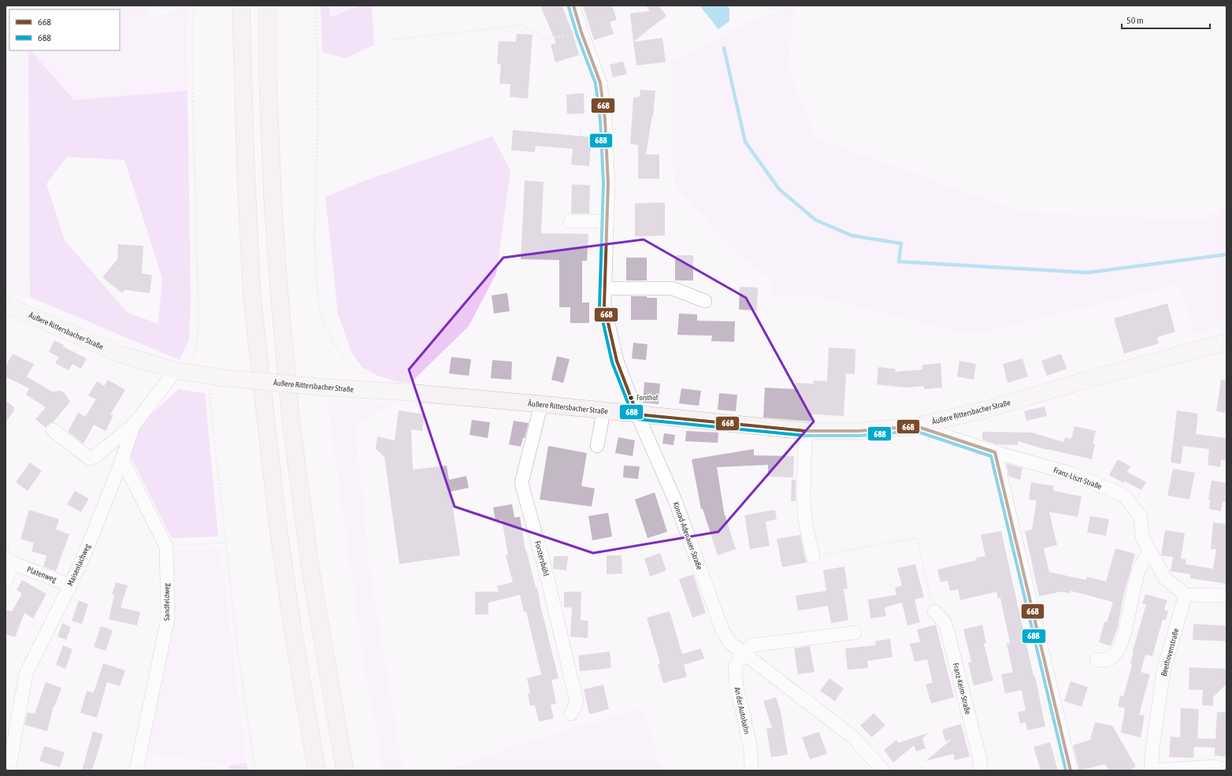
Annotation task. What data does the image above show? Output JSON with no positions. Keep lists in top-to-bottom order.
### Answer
{
  "streets": {
    "main road": ["Äußere Rittersbacher Straße"],
    "street": [
      "Franz-Liszt-Straße",
      "Konrad-Adenauer-Straße",
      "Forstersbühl",
      "Maisenlachweg",
      "Platenweg",
      "Sandfeldweg",
      "Beethovenstraße",
      "Franz-Keim-Straße",
      "An der Autobahn"
    ]
  },
  "crossings": [
    ["Äußere Rittersbacher Straße", "Franz-Liszt-Straße"],
    ["Äußere Rittersbacher Straße", "Konrad-Adenauer-Straße"],
    ["Äußere Rittersbacher Straße", "Forstersbühl"],
    ["Äußere Rittersbacher Straße", "Maisenlachweg"],
    ["Franz-Liszt-Straße", "Beethovenstraße"],
    ["Konrad-Adenauer-Straße", "An der Autobahn"],
    ["Maisenlachweg", "Platenweg"],
    ["Maisenlachweg", "Sandfeldweg"]
  ],
  "places": ["Forsthof"],
  "lines": ["transit line 668", "transit line 688"],
  "legend": ["668", "688"],
  "scale_bar": "50 m"
}
